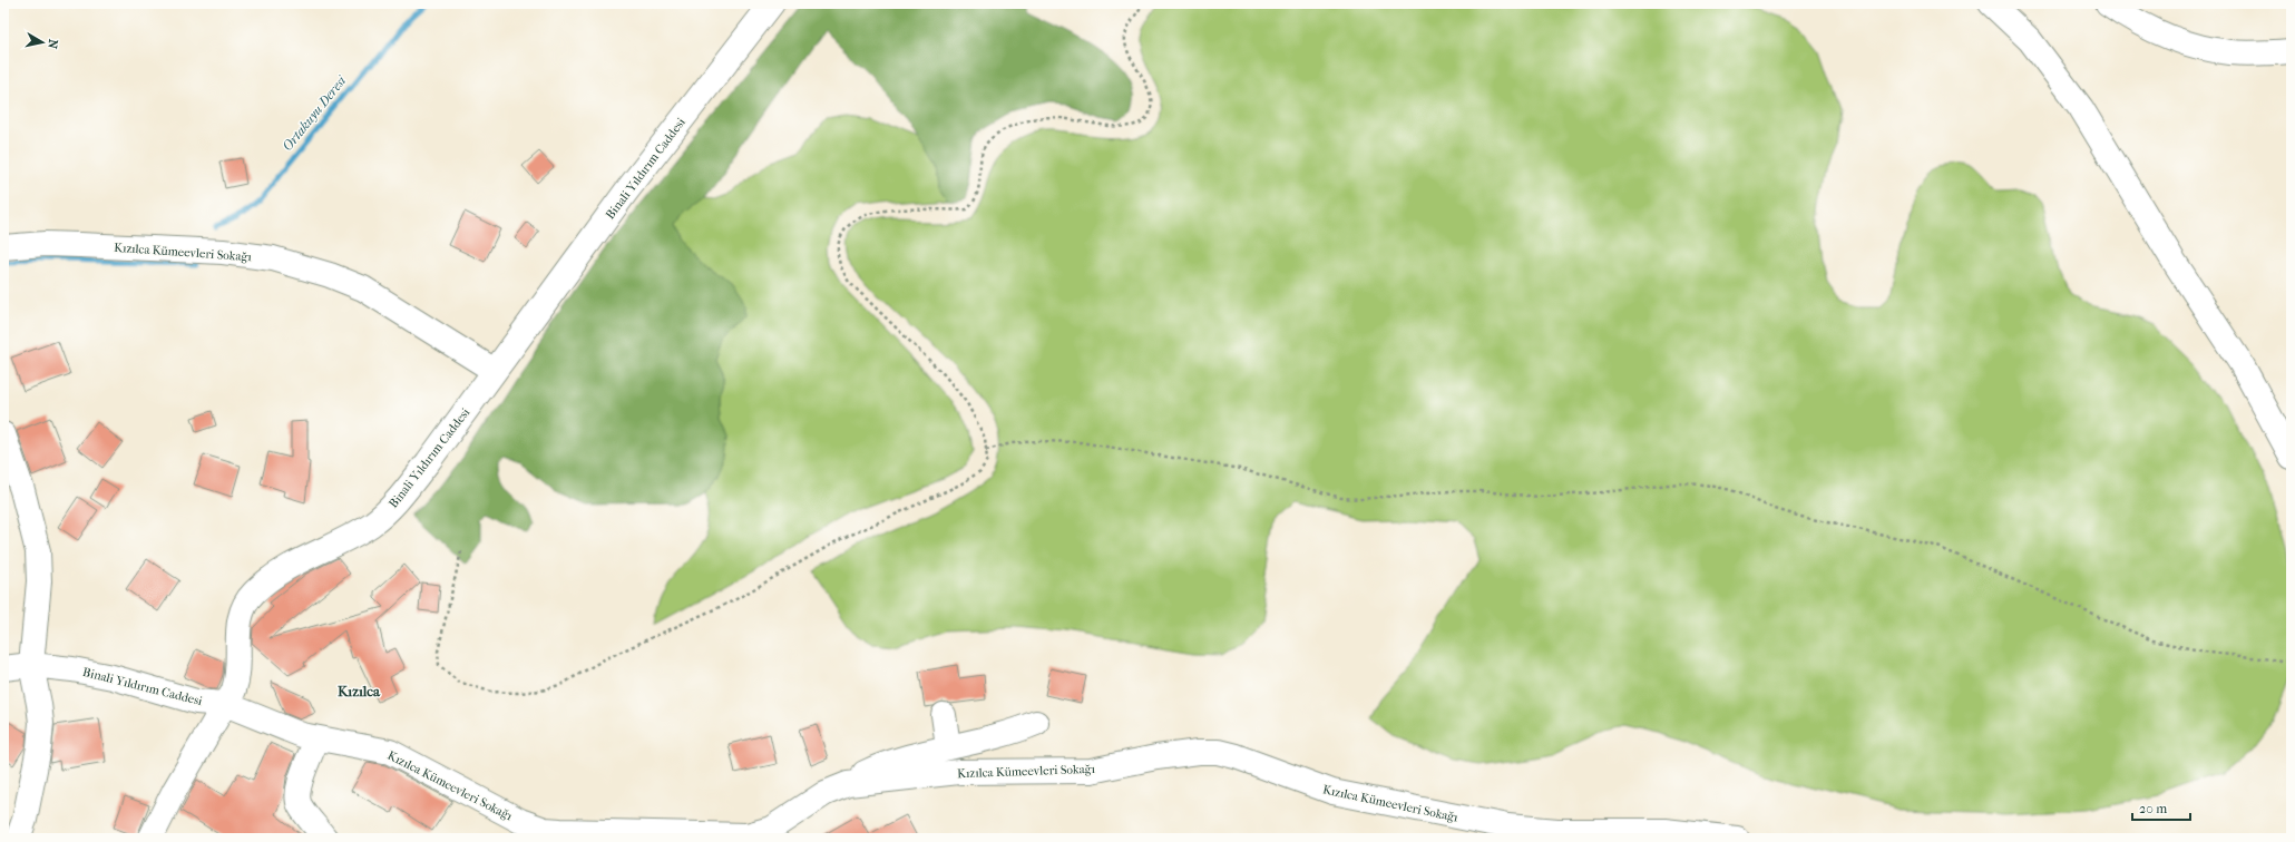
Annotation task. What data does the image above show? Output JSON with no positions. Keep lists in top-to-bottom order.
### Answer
{
  "streets": {
    "street": ["Binali Yıldırım Caddesi", "Kızılca Kümeevleri Sokağı"]
  },
  "crossings": [
    ["Binali Yıldırım Caddesi", "Kızılca Kümeevleri Sokağı"]
  ],
  "districts": ["Kızılca"],
  "water": ["Ortakuyu Deresi"],
  "scale_bar": "20 m",
  "north": "right"
}
